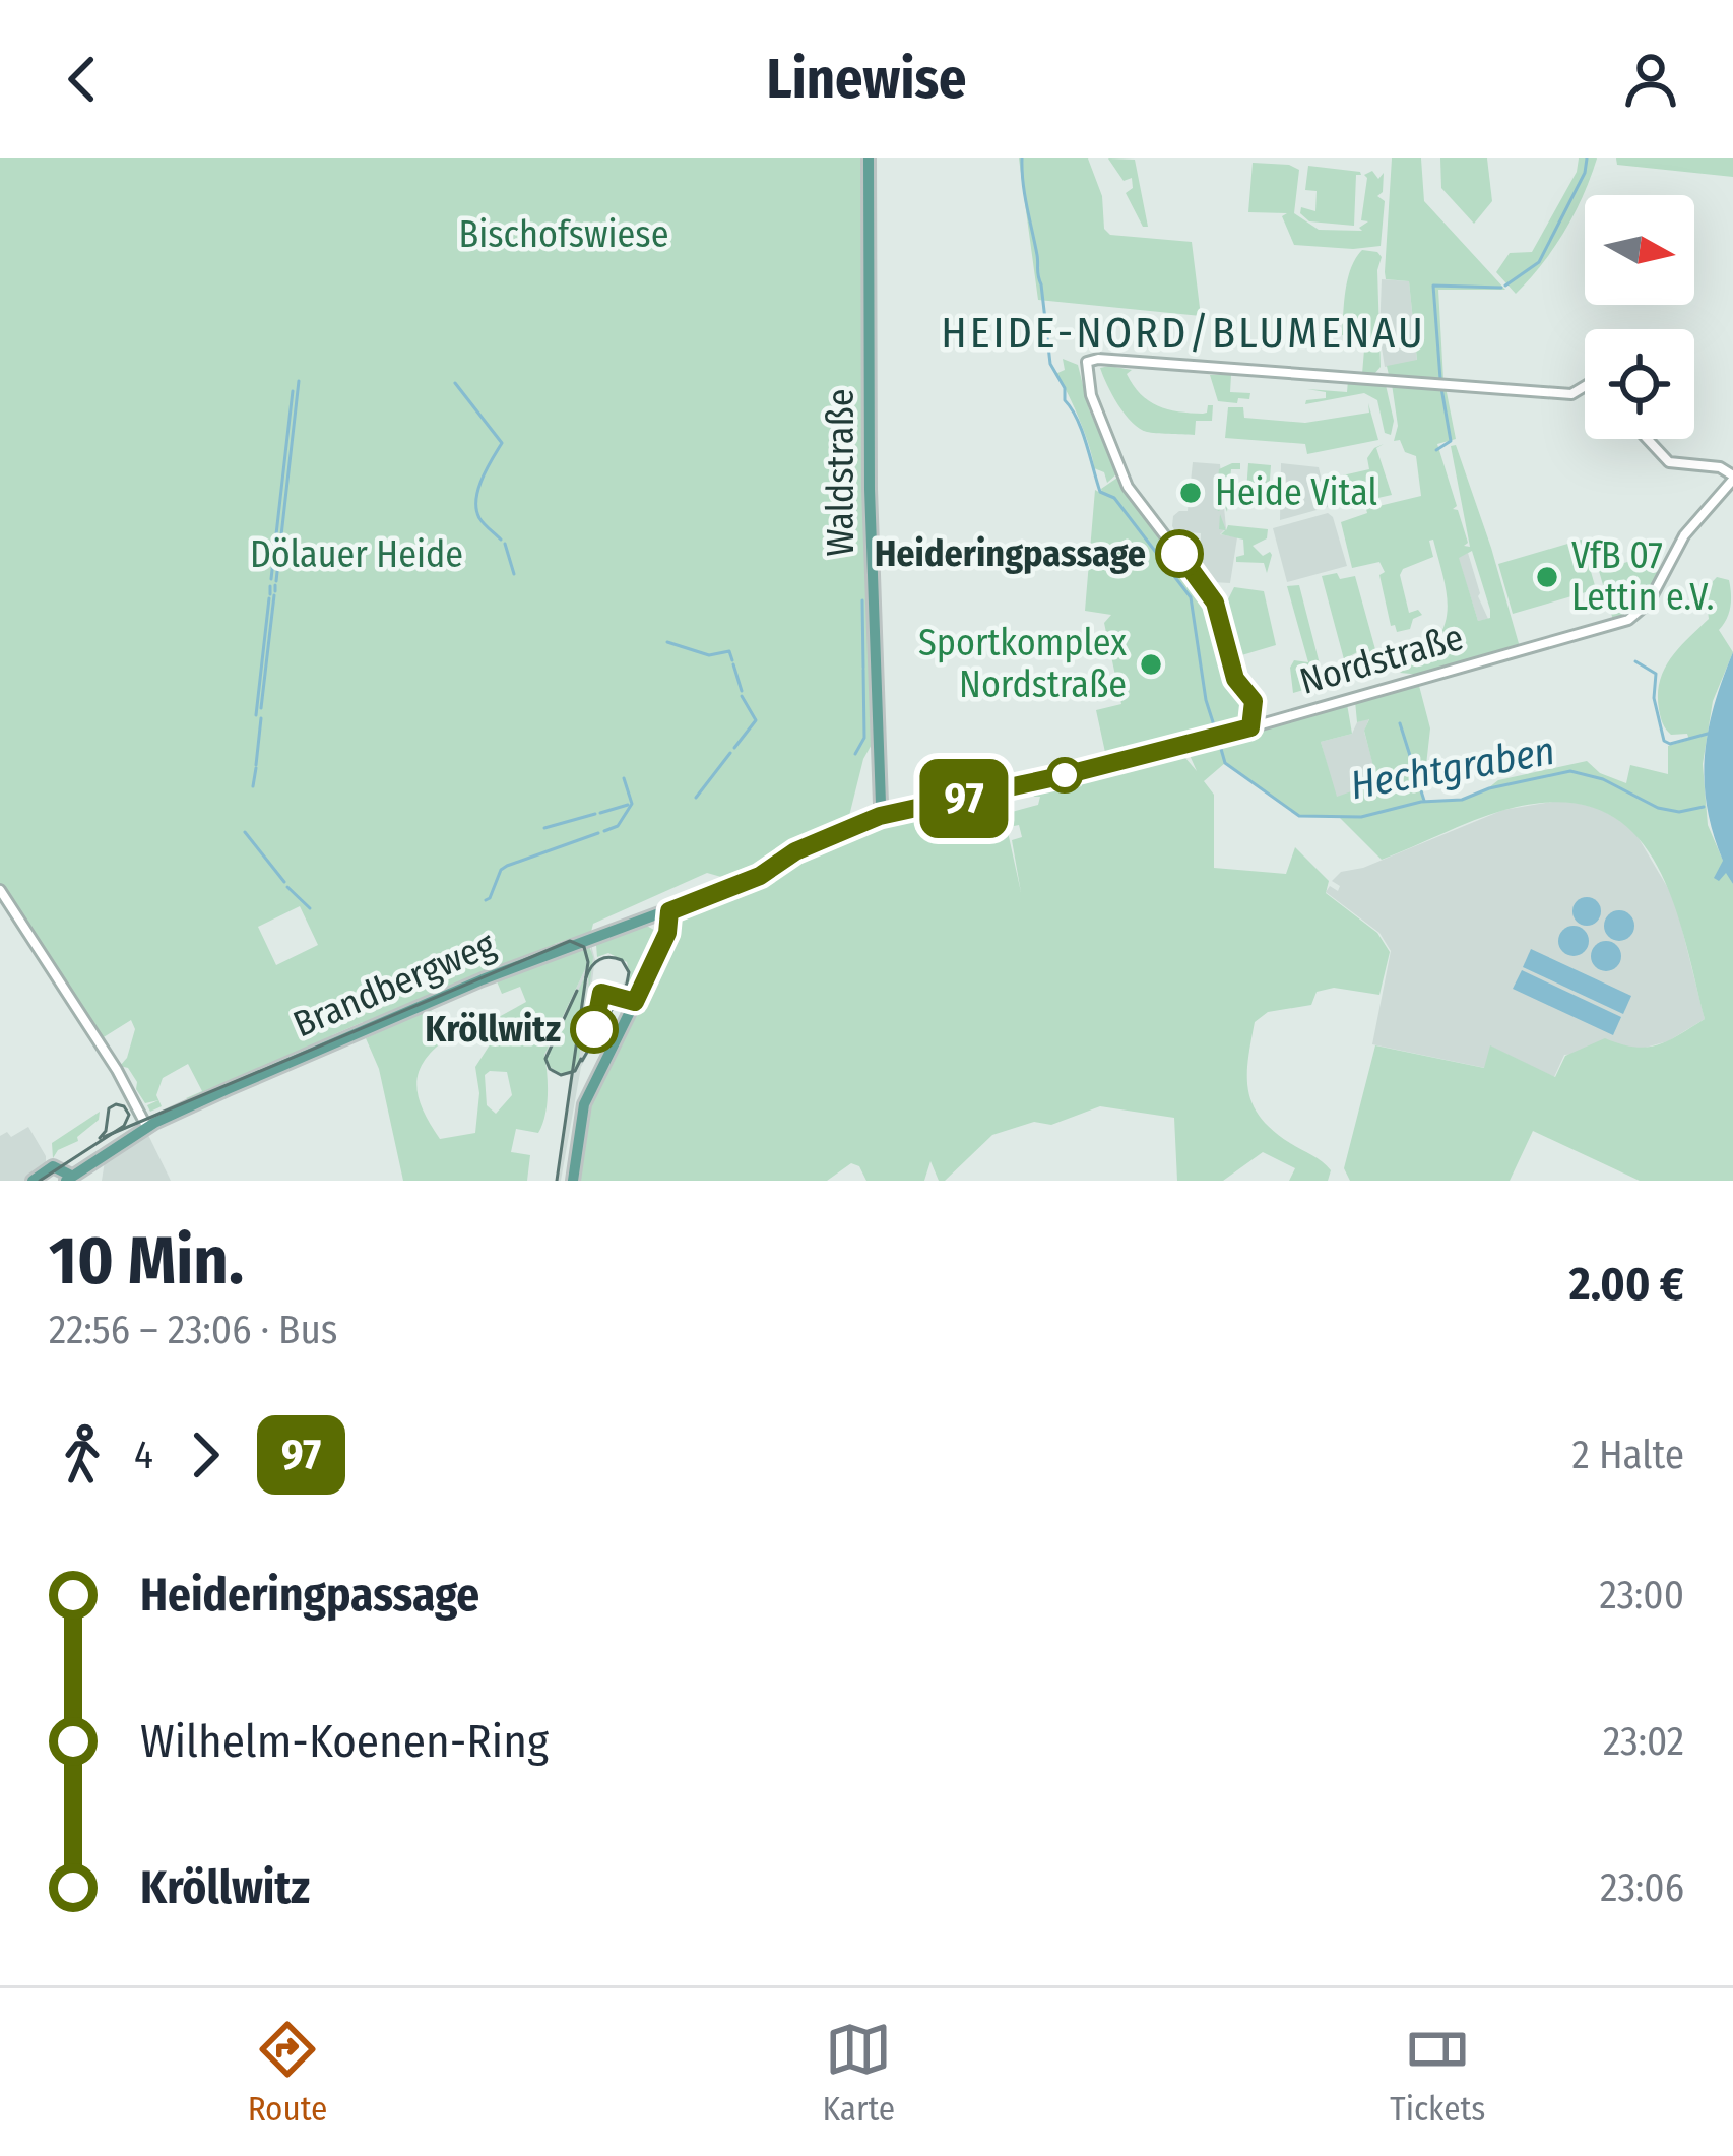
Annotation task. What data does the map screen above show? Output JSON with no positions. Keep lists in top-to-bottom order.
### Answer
{
  "streets": {
    "main road": ["Waldstraße", "Nordstraße", "Brandbergweg"]
  },
  "crossings": [
    ["Waldstraße", "Nordstraße"],
    ["Nordstraße", "Brandbergweg"]
  ],
  "districts": ["HEIDE-NORD/BLUMENAU"],
  "water": ["Hechtgraben"],
  "parks": ["Bischofswiese", "Dölauer Heide"],
  "places": [
    "Heide Vital",
    "Heideringpassage",
    "VfB 07 Lettin e.V.",
    "Sportkomplex Nordstraße",
    "Kröllwitz"
  ],
  "lines": ["bus line 97"],
  "north": "right",
  "page": {
    "header": "Linewise",
    "on_map": "97",
    "heading": ["10 Min.", "22:56 – 23:06 · Bus", "2.00 €"],
    "legs": ["4", "97", "2 Halte"],
    "list": [
      {
        "name": "Heideringpassage",
        "value": "23:00"
      },
      {
        "name": "Wilhelm-Koenen-Ring",
        "value": "23:02"
      },
      {
        "name": "Kröllwitz",
        "value": "23:06"
      }
    ],
    "tabs": ["Route", "Karte", "Tickets"]
  }
}
